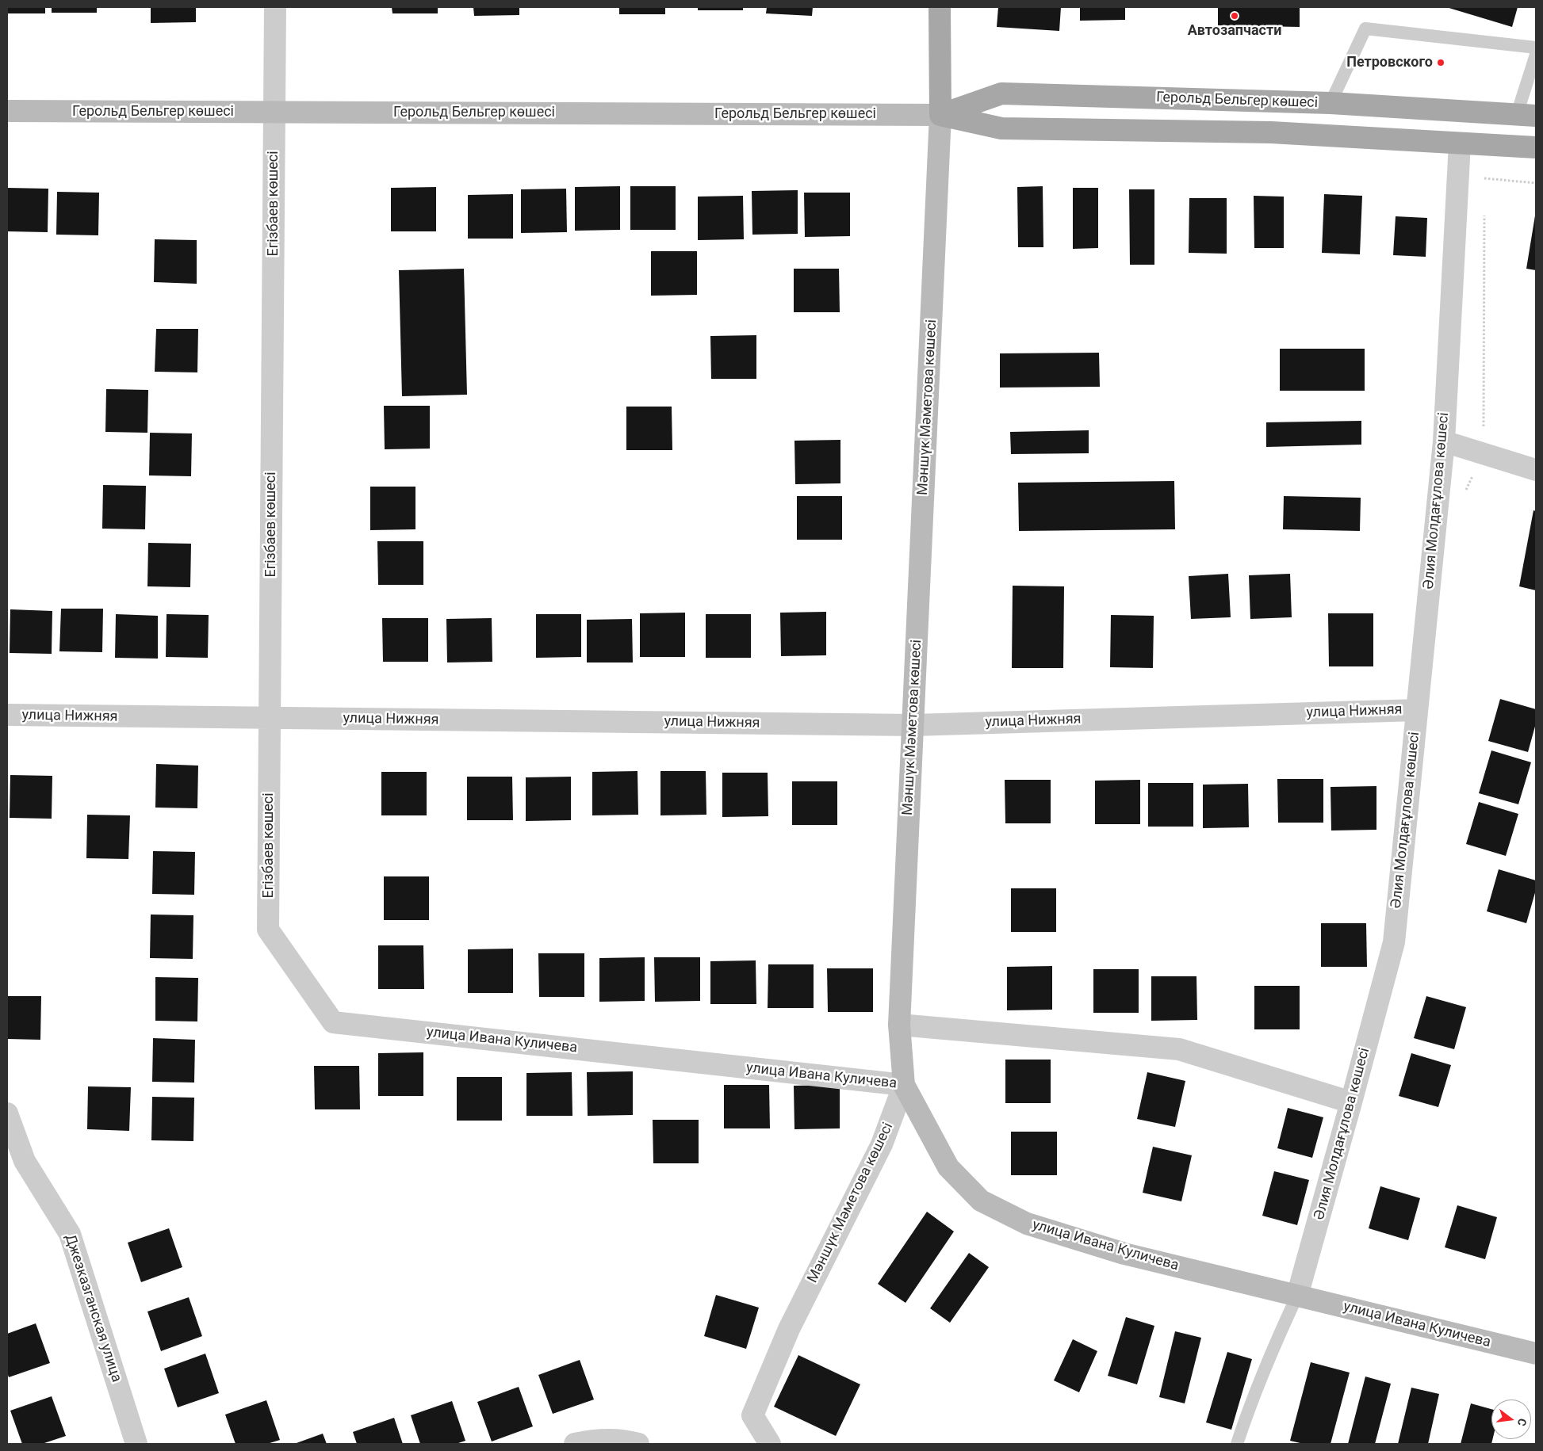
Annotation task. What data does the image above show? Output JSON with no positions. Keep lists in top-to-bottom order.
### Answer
{
  "streets": {
    "main road": ["Герольд Бельгер көшесі", "Мәншүк Мәметова көшесі"],
    "street": [
      "Егізбаев көшесі",
      "Әлия Молдағұлова көшесі",
      "улица Нижняя",
      "улица Ивана Куличева",
      "Джезказганская улица"
    ]
  },
  "crossings": [
    ["Герольд Бельгер көшесі", "Егізбаев көшесі"],
    ["Герольд Бельгер көшесі", "Мәншүк Мәметова көшесі"],
    ["Герольд Бельгер көшесі", "Әлия Молдағұлова көшесі"],
    ["Егізбаев көшесі", "улица Нижняя"],
    ["Егізбаев көшесі", "улица Ивана Куличева"],
    ["Мәншүк Мәметова көшесі", "улица Нижняя"],
    ["Мәншүк Мәметова көшесі", "улица Ивана Куличева"],
    ["Әлия Молдағұлова көшесі", "улица Нижняя"],
    ["Әлия Молдағұлова көшесі", "улица Ивана Куличева"]
  ],
  "places": ["Автозапчасти", "Петровского"],
  "north": "right"
}
